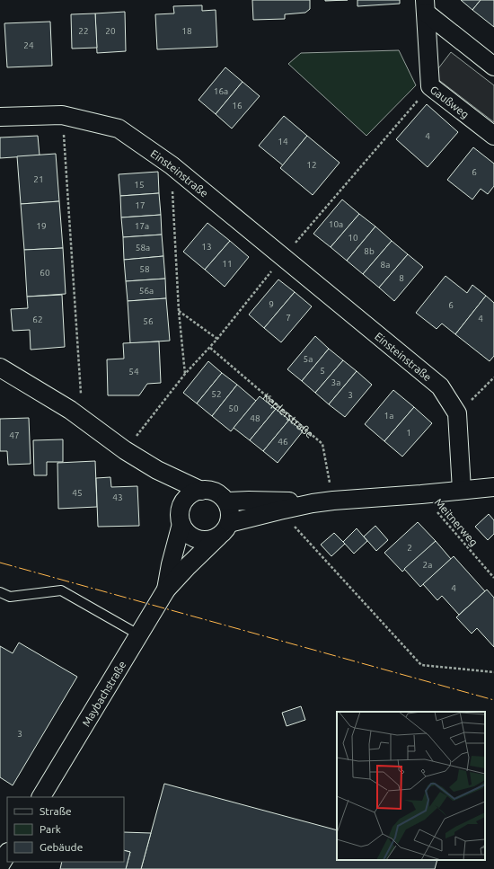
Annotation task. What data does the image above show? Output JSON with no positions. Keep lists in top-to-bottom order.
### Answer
{
  "streets": {
    "street": ["Gaußweg", "Einsteinstraße", "Maybachstraße"],
    "path": ["Keplerstraße", "Meitnerweg"]
  },
  "house_numbers": [
    "22",
    "20",
    "18",
    "24",
    "16a",
    "16",
    "4",
    "14",
    "12",
    "6",
    "21",
    "15",
    "17",
    "10a",
    "19",
    "17a",
    "10",
    "13",
    "58a",
    "8b",
    "11",
    "8a",
    "58",
    "60",
    "8",
    "56a",
    "9",
    "6",
    "7",
    "4",
    "62",
    "56",
    "5a",
    "5",
    "54",
    "3a",
    "52",
    "3",
    "50",
    "1a",
    "48",
    "1",
    "47",
    "46",
    "45",
    "43",
    "2",
    "2a",
    "4",
    "3"
  ],
  "legend": ["Straße", "Park", "Gebäude"]
}
